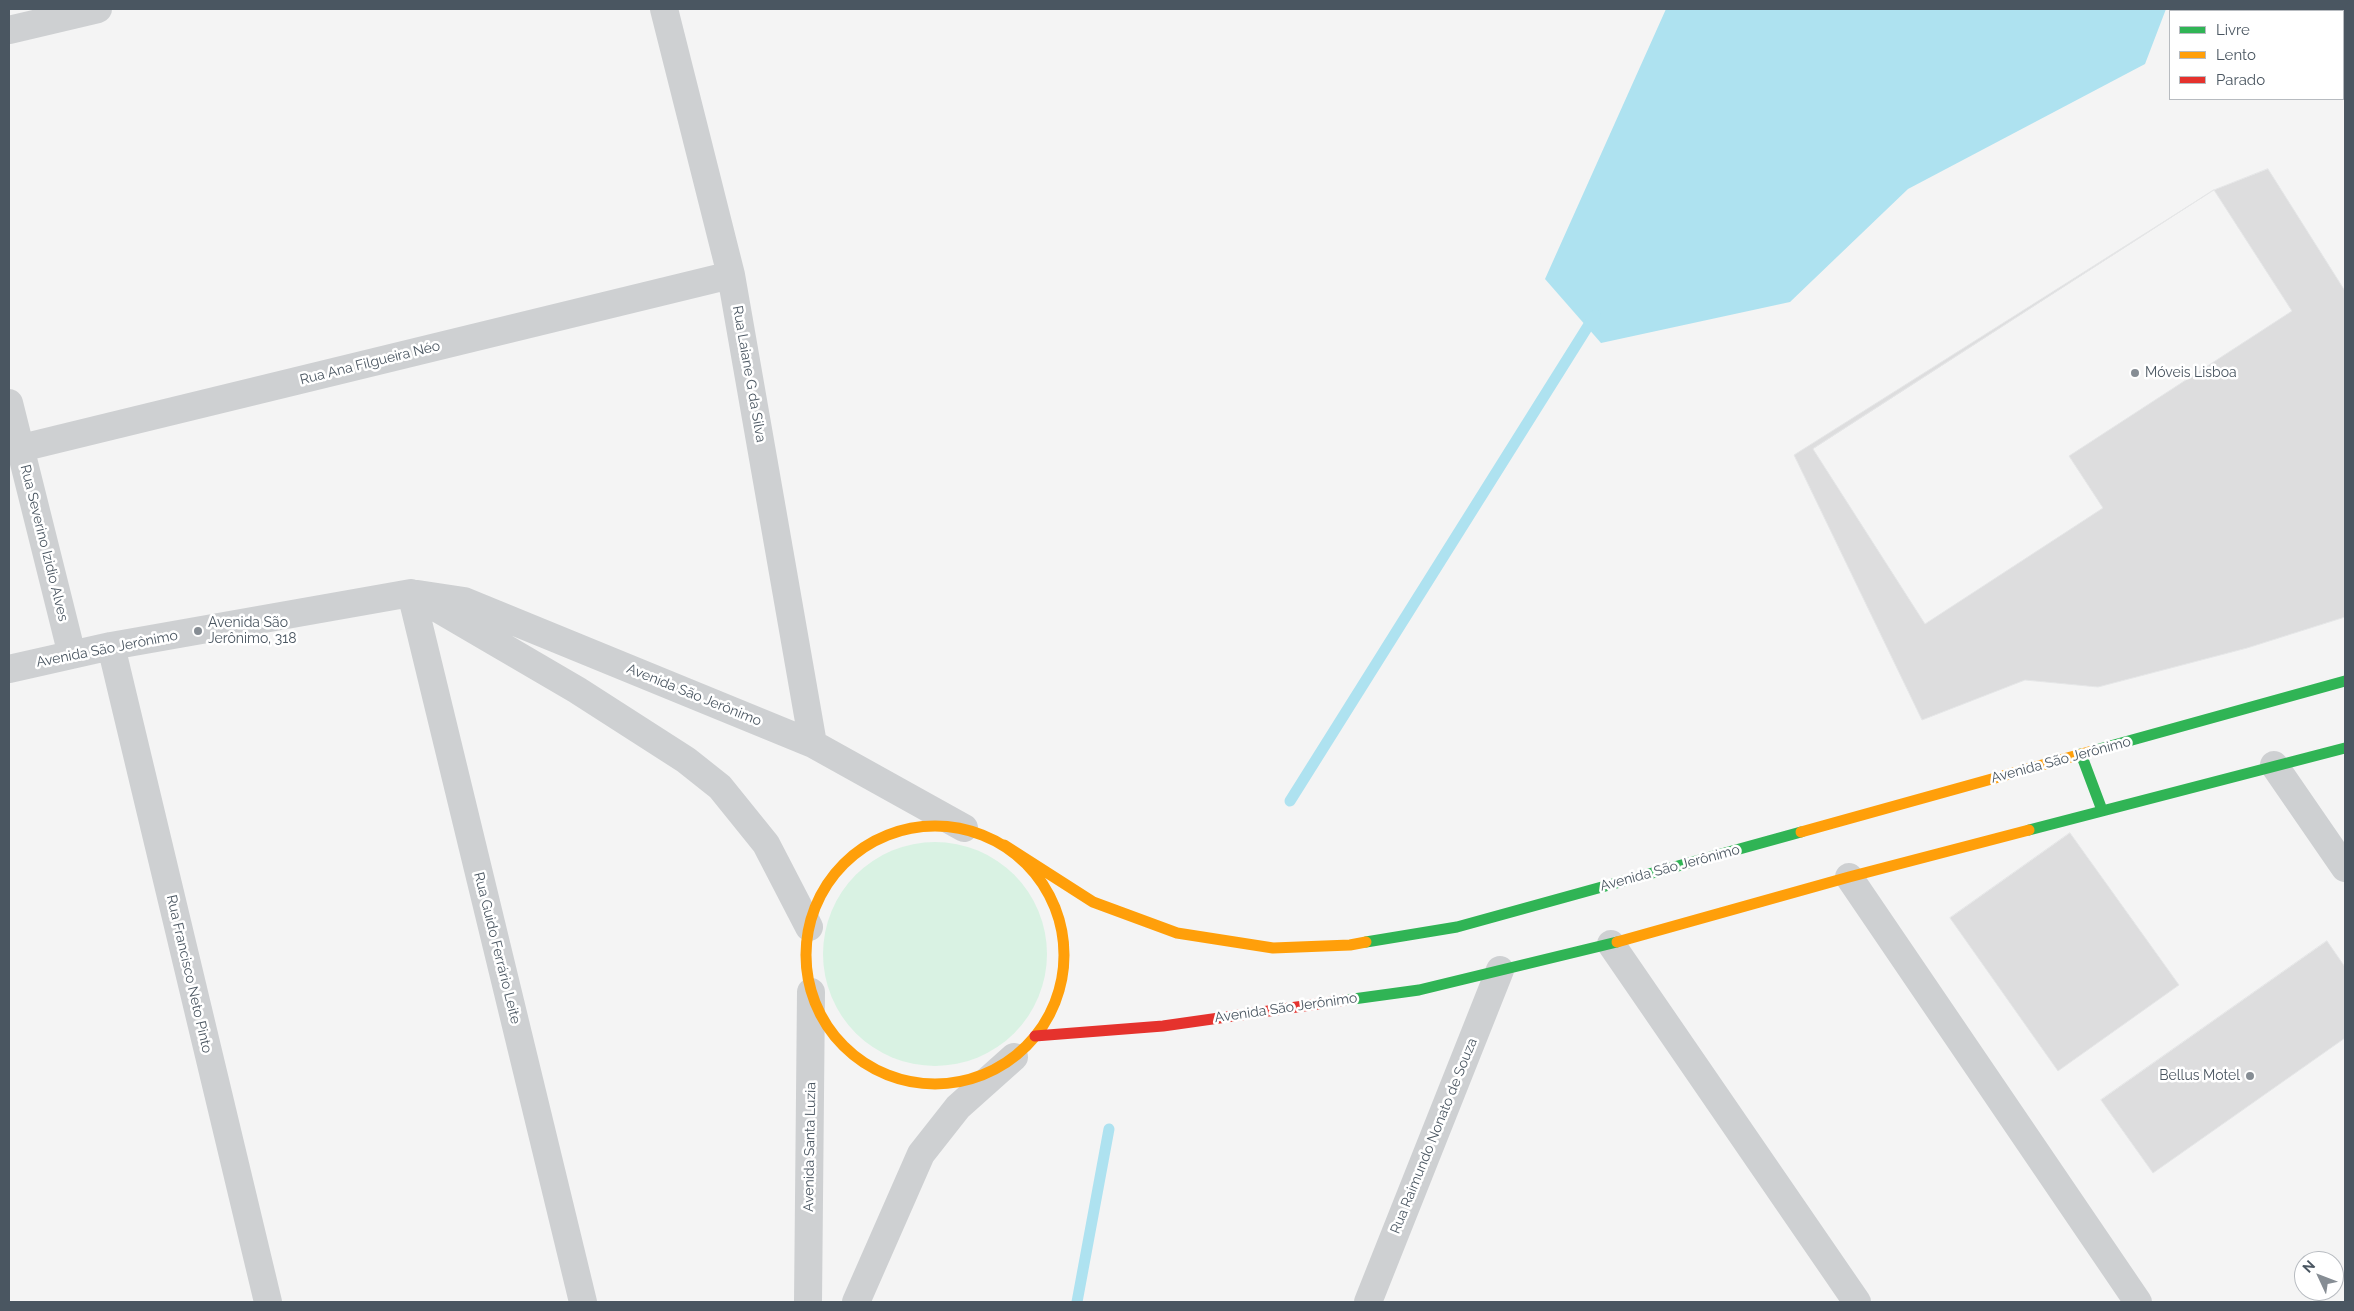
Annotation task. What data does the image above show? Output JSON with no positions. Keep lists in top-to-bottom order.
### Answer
{
  "streets": {
    "main road": ["Avenida São Jerônimo"],
    "street": [
      "Rua Ana Filgueira Néo",
      "Rua Laiane G da Silva",
      "Rua Severino Izidio Alves",
      "Rua Guido Ferrário Leite",
      "Rua Francisco Neto Pinto",
      "Rua Raimundo Nonato de Souza",
      "Avenida Santa Luzia"
    ]
  },
  "crossings": [
    ["Rua Ana Filgueira Néo", "Rua Laiane G da Silva"],
    ["Rua Ana Filgueira Néo", "Rua Severino Izidio Alves"],
    ["Rua Laiane G da Silva", "Avenida São Jerônimo"],
    ["Rua Severino Izidio Alves", "Avenida São Jerônimo"],
    ["Avenida São Jerônimo", "Rua Guido Ferrário Leite"],
    ["Avenida São Jerônimo", "Rua Francisco Neto Pinto"],
    ["Avenida São Jerônimo", "Rua Raimundo Nonato de Souza"]
  ],
  "places": ["Móveis Lisboa", "Avenida São Jerônimo, 318", "Bellus Motel"],
  "legend": ["Livre", "Lento", "Parado"],
  "north": "top left"
}
